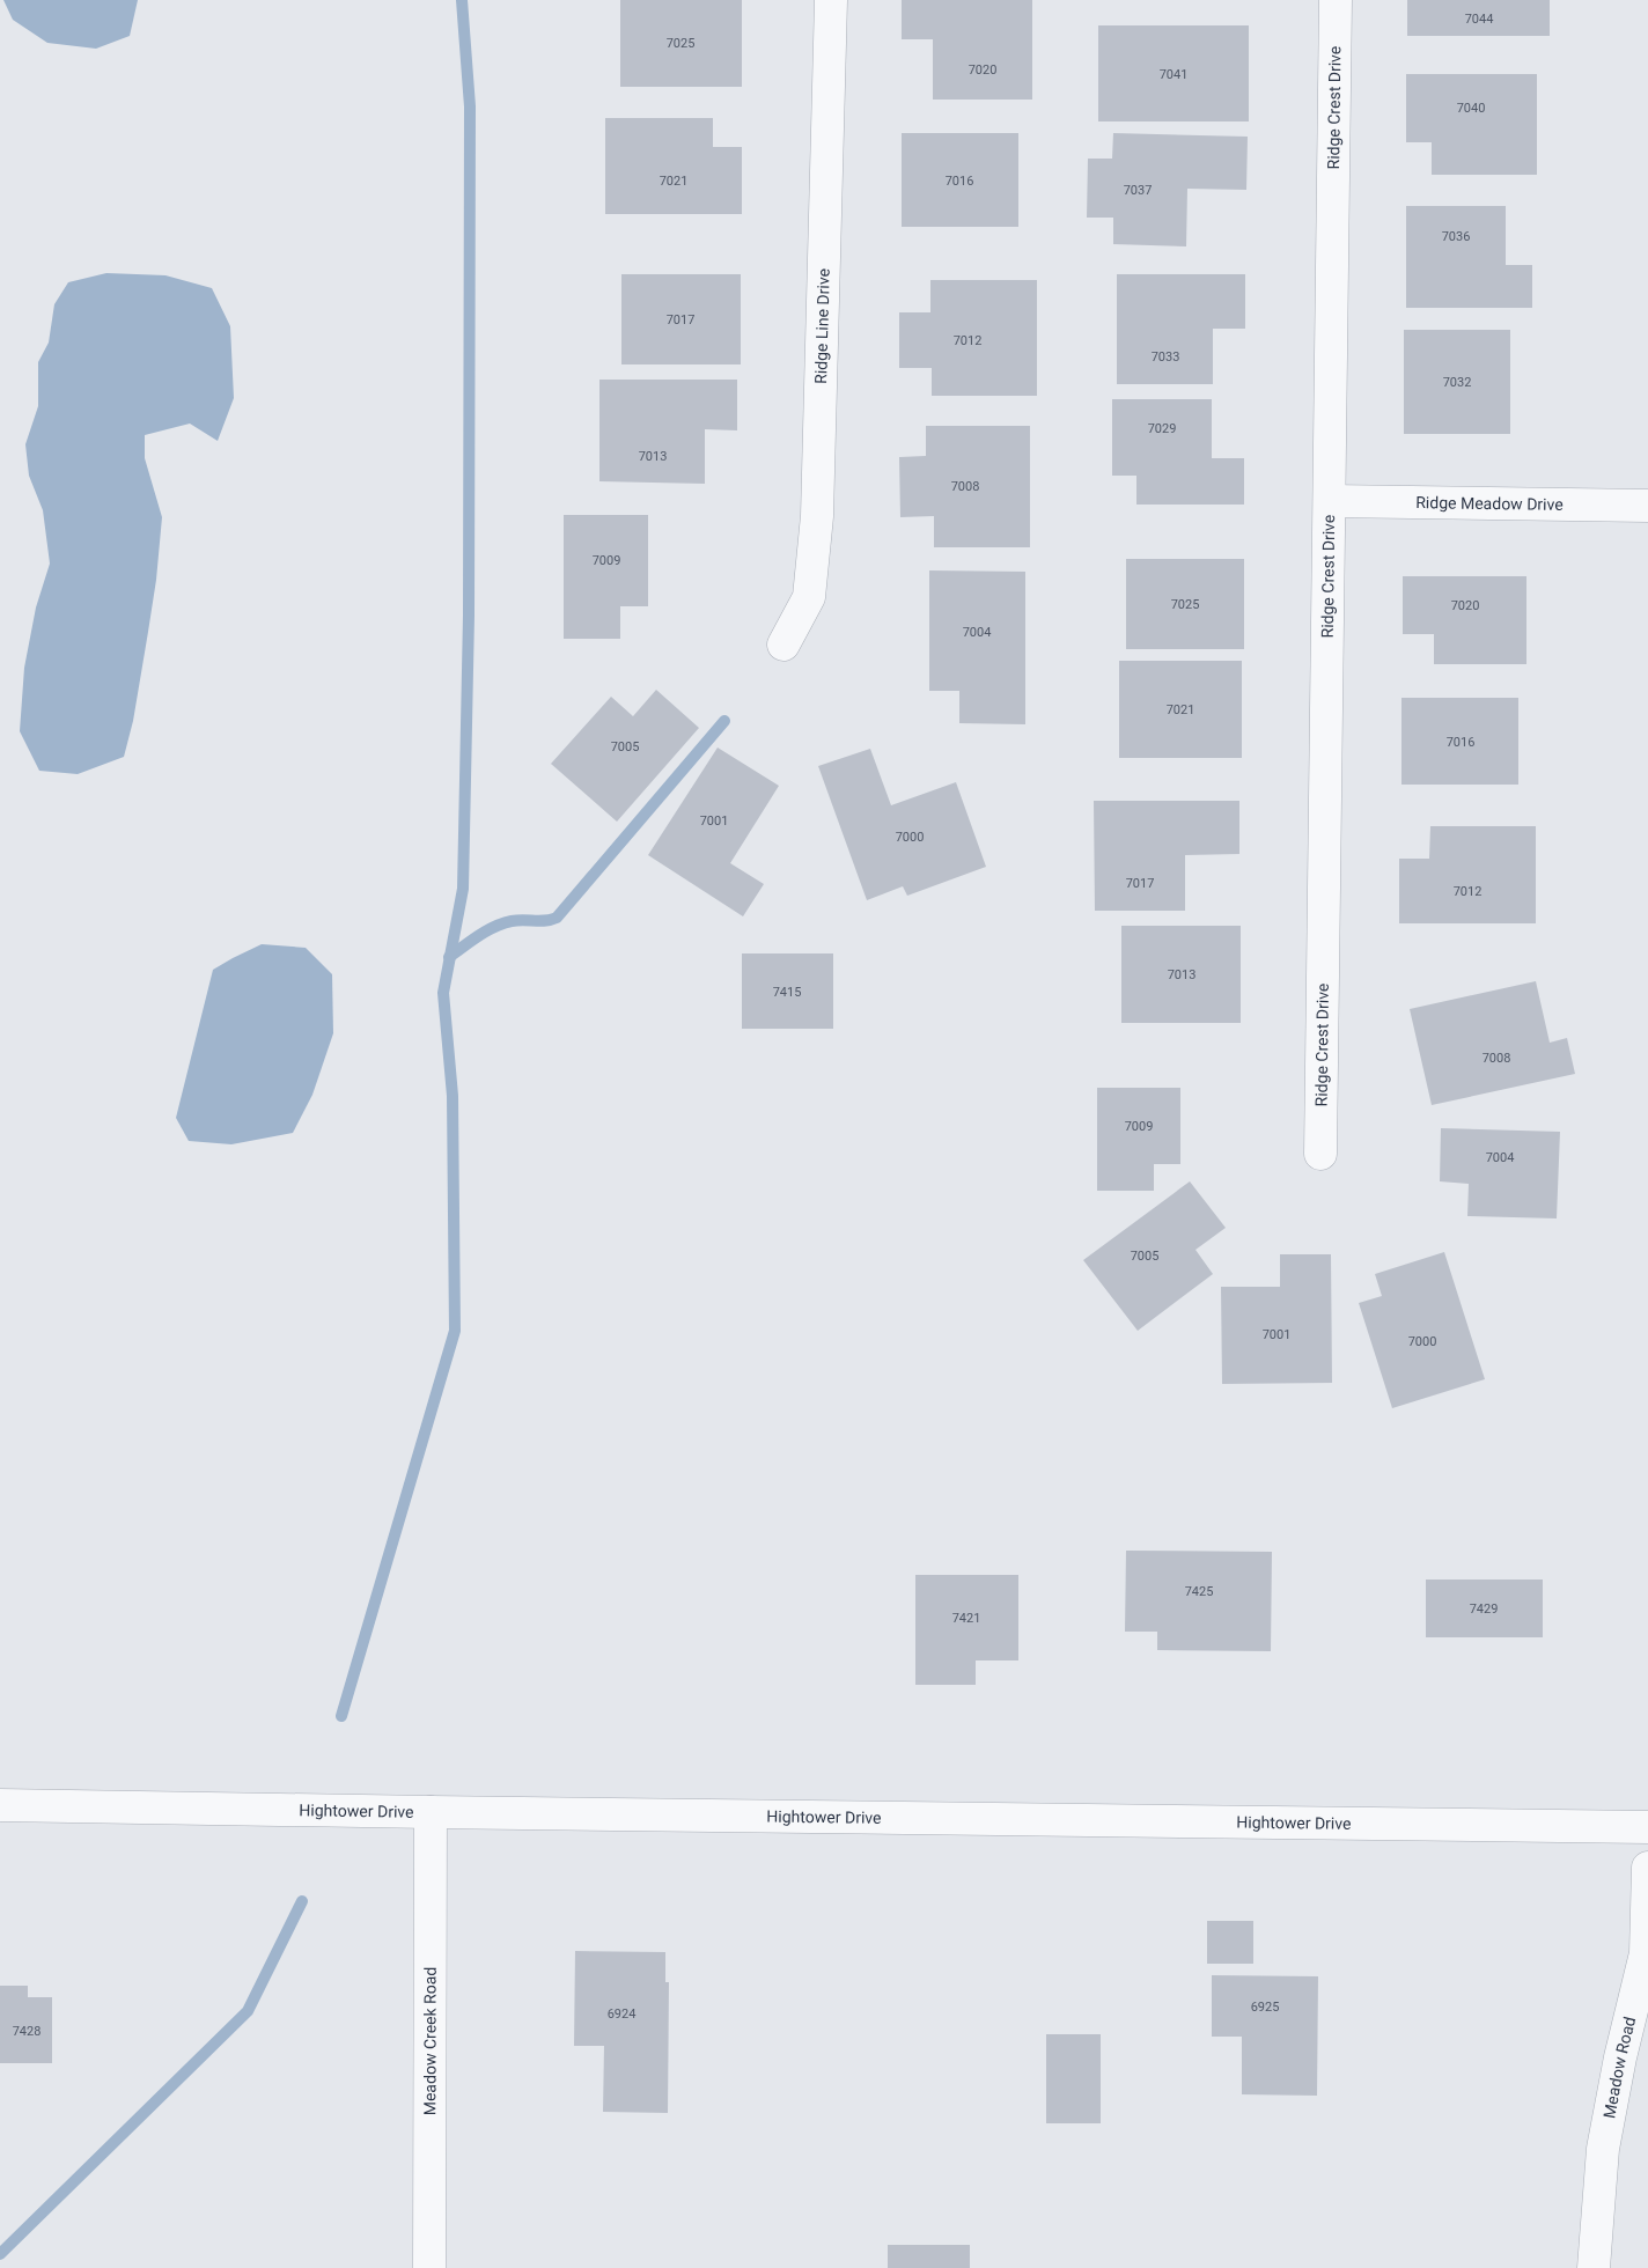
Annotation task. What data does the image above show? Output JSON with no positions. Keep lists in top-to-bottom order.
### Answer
{
  "streets": {
    "street": [
      "Ridge Crest Drive",
      "Ridge Line Drive",
      "Ridge Meadow Drive",
      "Hightower Drive",
      "Meadow Creek Road",
      "Meadow Road"
    ]
  },
  "crossings": [
    ["Ridge Crest Drive", "Ridge Meadow Drive"],
    ["Hightower Drive", "Meadow Creek Road"]
  ],
  "house_numbers": [
    "7044",
    "7025",
    "7020",
    "7041",
    "7040",
    "7021",
    "7016",
    "7037",
    "7036",
    "7017",
    "7012",
    "7033",
    "7032",
    "7029",
    "7013",
    "7008",
    "7009",
    "7025",
    "7020",
    "7004",
    "7021",
    "7016",
    "7005",
    "7001",
    "7000",
    "7017",
    "7012",
    "7013",
    "7415",
    "7008",
    "7009",
    "7004",
    "7005",
    "7001",
    "7000",
    "7425",
    "7429",
    "7421",
    "6925",
    "6924",
    "7428"
  ]
}
